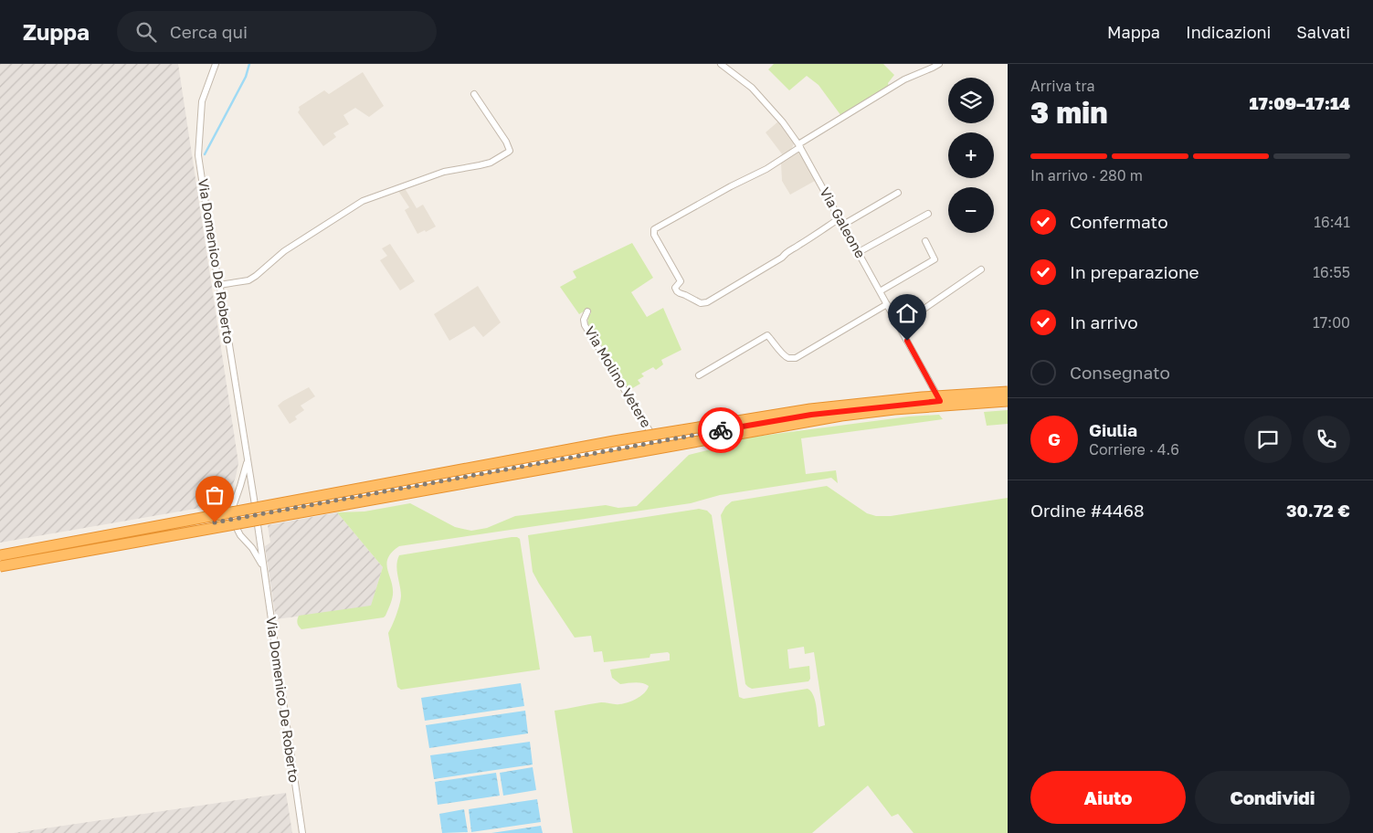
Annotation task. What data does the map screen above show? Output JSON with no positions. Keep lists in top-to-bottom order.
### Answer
{
  "streets": {
    "street": ["Via Galeone", "Via Domenico De Roberto", "Via Molino Vetere"]
  },
  "page": {
    "header": "Zuppa",
    "search": "Cerca qui",
    "nav": ["Mappa", "Indicazioni", "Salvati"],
    "heading": ["3 min", "Arriva tra", "17:09–17:14"],
    "panel": [
      "Giulia",
      "Corriere · 4.6",
      "Ordine #4468",
      "30.72 €"
    ],
    "map_buttons": ["+", "−"],
    "bar": "In arrivo · 280 m",
    "list": [
      ["Confermato", "16:41"],
      ["In preparazione", "16:55"],
      ["In arrivo", "17:00"],
      "Consegnato"
    ],
    "round": "G",
    "buttons": ["Aiuto", "Condividi"]
  }
}
